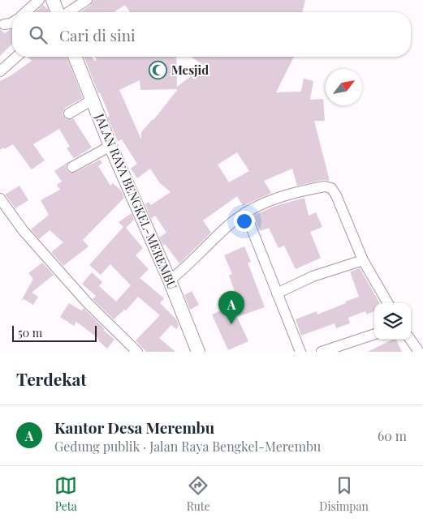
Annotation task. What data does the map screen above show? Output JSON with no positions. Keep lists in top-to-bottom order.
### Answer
{
  "streets": {
    "street": ["JALAN RAYA BENGKEL-MEREMBU"]
  },
  "places": {
    "mosque": ["Mesjid"]
  },
  "scale_bar": "50 m",
  "north": "top right",
  "page": {
    "search": "Cari di sini",
    "pins": "A",
    "scale": "50 m",
    "heading": "Terdekat",
    "list": [
      {
        "mark": "A",
        "name": "Kantor Desa Merembu",
        "note": "Gedung publik · Jalan Raya Bengkel-Merembu",
        "value": "60 m"
      }
    ],
    "nav": ["Peta", "Rute", "Disimpan"]
  }
}
